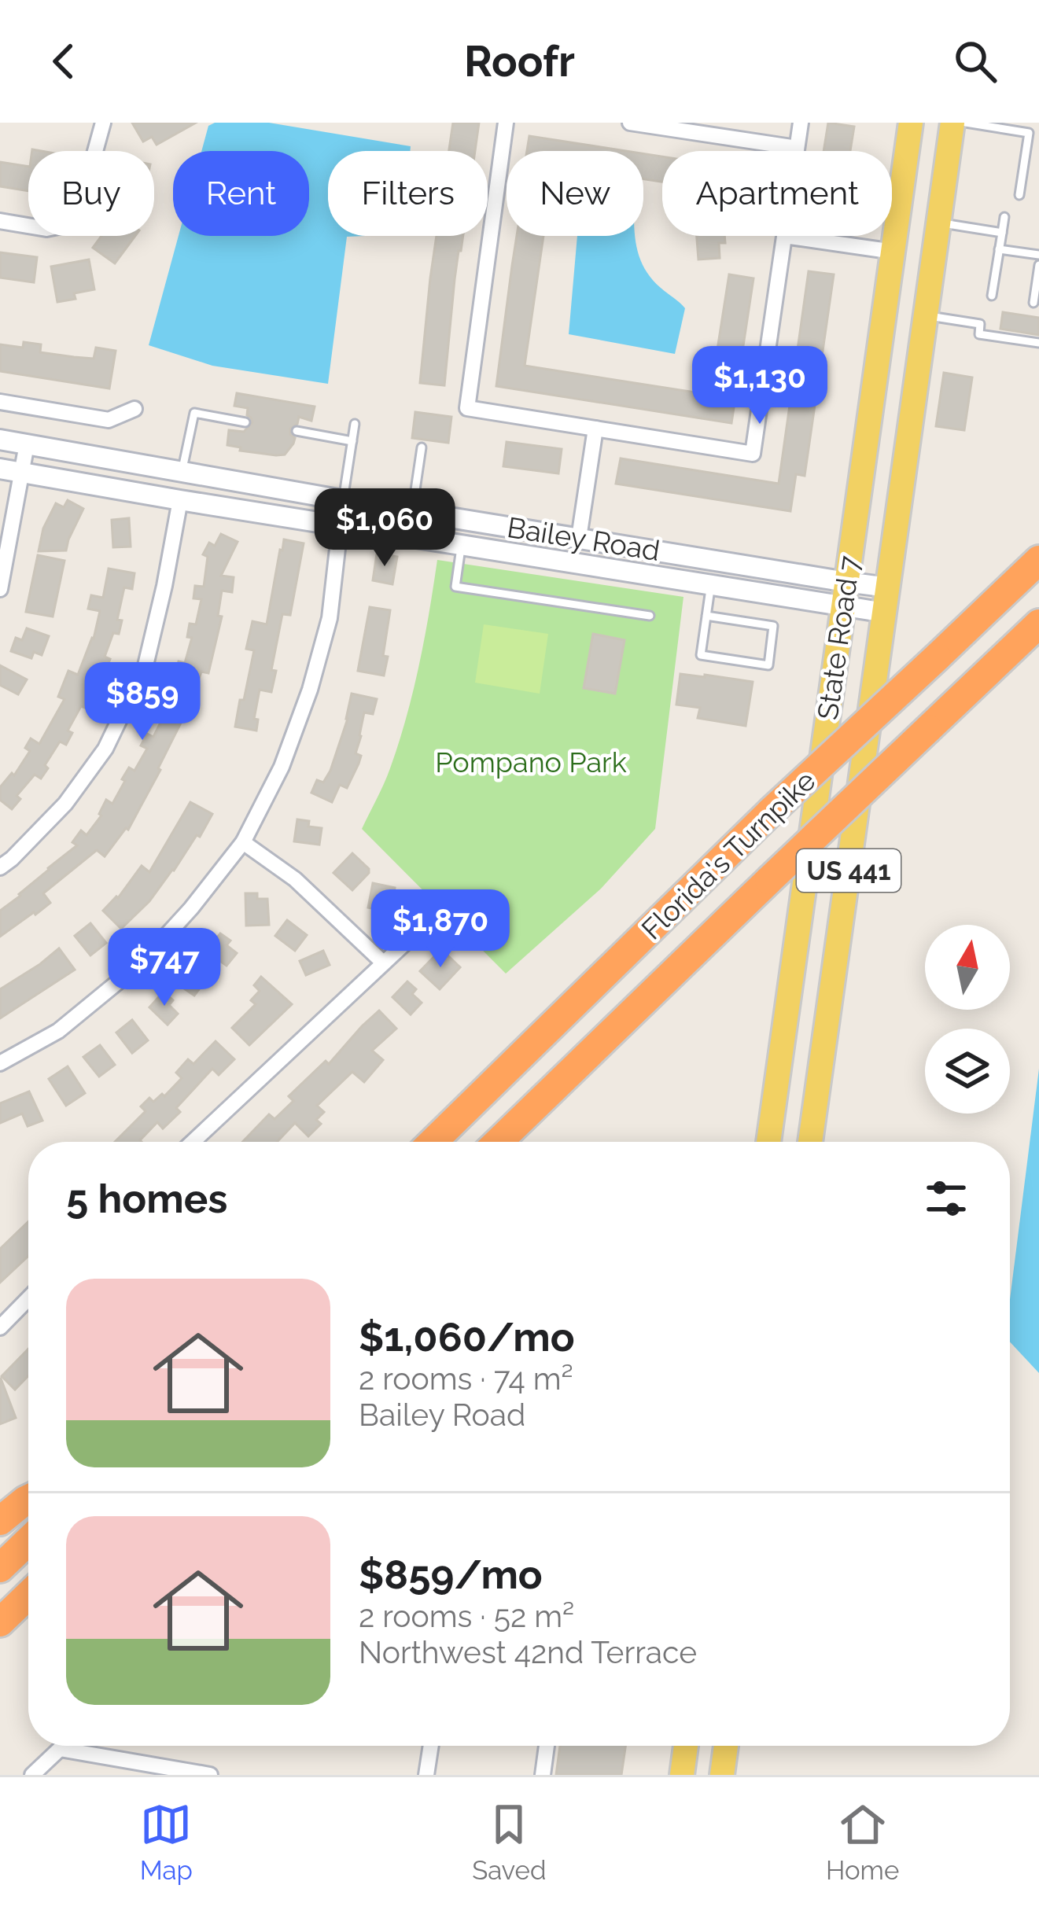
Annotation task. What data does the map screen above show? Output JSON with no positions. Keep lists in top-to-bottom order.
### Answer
{
  "streets": {
    "highway": ["Florida's Turnpike"],
    "main road": ["State Road 7", "US 441"],
    "street": ["Bailey Road"]
  },
  "crossings": [
    ["Bailey Road", "State Road 7"]
  ],
  "parks": ["Pompano Park"],
  "north": "top",
  "page": {
    "header": "Roofr",
    "chip": [
      "Buy",
      "Rent",
      "Filters",
      "New",
      "Apartment"
    ],
    "price": [
      "$1,130",
      "$1,060",
      "$859",
      "$1,870",
      "$747"
    ],
    "heading": "5 homes",
    "list": [
      {
        "name": "$1,060/mo",
        "note": "2 rooms · 74 m² · Bailey Road"
      },
      {
        "name": "$859/mo",
        "note": "2 rooms · 52 m² · Northwest 42nd Terrace"
      }
    ],
    "tabs": ["Map", "Saved", "Home"]
  }
}
